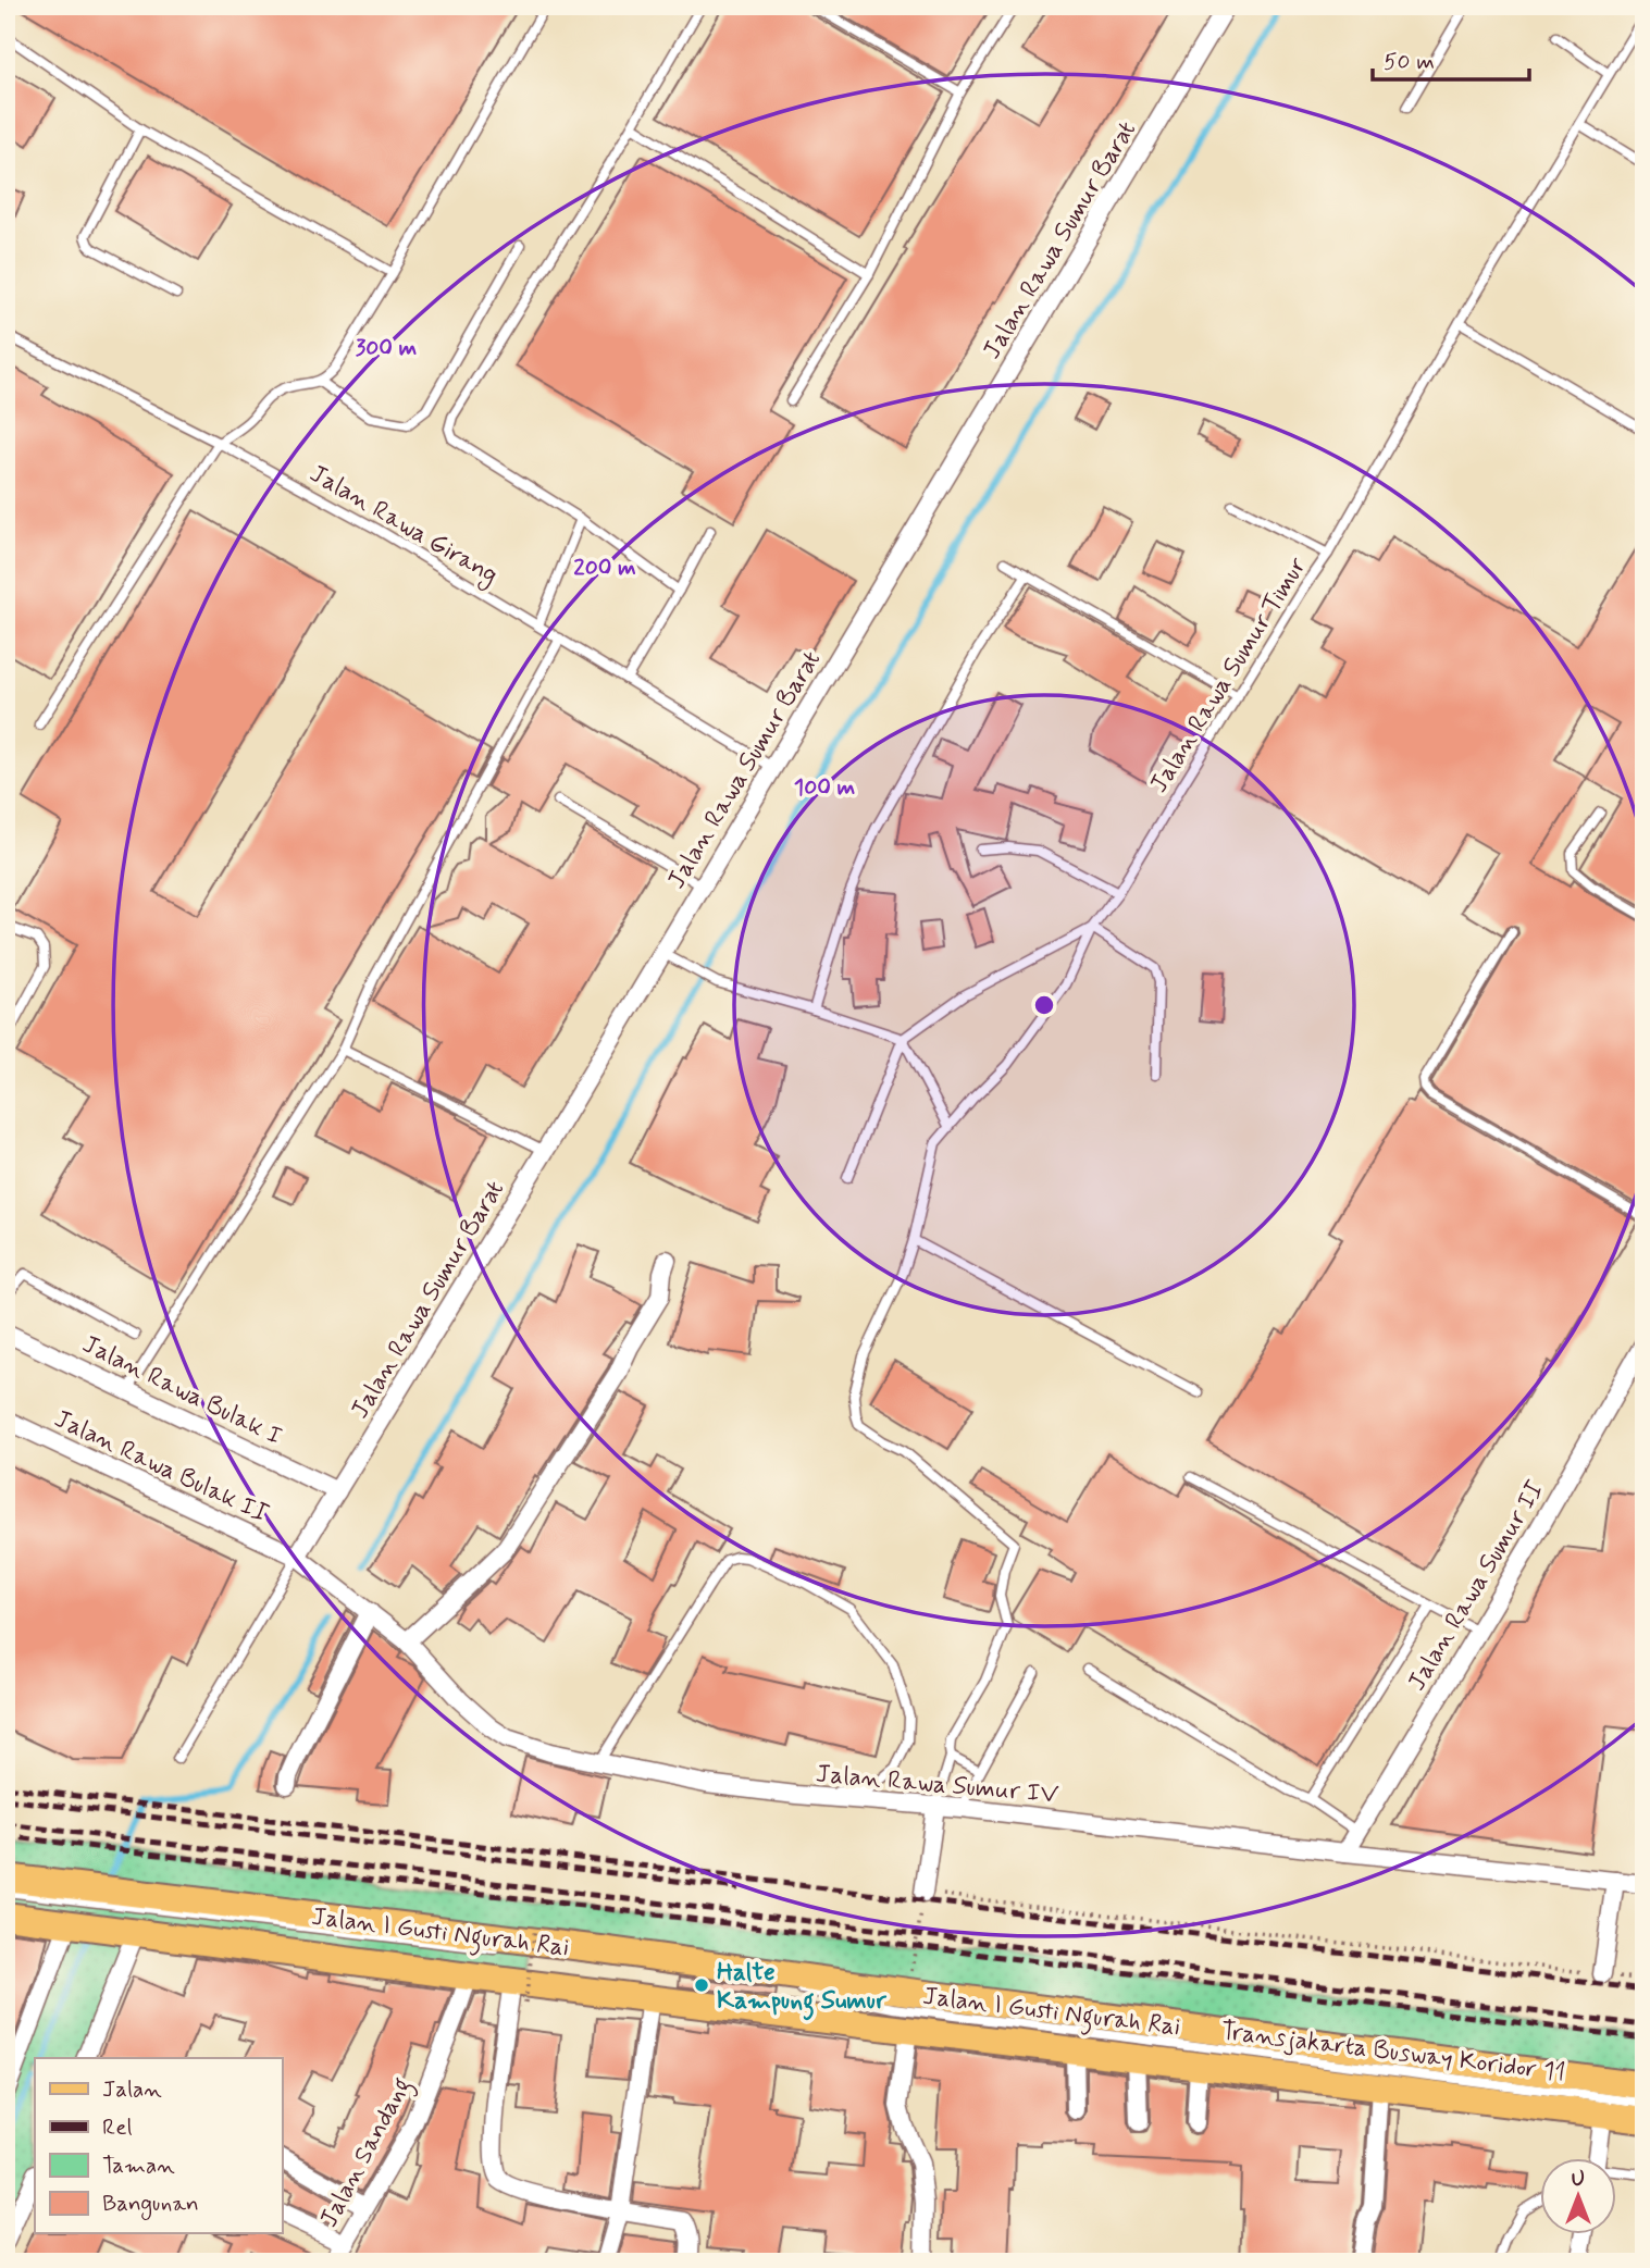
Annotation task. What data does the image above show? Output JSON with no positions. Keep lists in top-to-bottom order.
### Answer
{
  "streets": {
    "main road": ["Jalan I Gusti Ngurah Rai"],
    "street": [
      "Jalan Rawa Sumur Barat",
      "Jalan Rawa Bulak I",
      "Jalan Rawa Bulak II",
      "Jalan Rawa Sumur II",
      "Jalan Rawa Sumur IV",
      "Jalan Sandang"
    ],
    "lane": ["Jalan Rawa Girang", "Jalan Rawa Sumur Timur", "Transjakarta Busway Koridor 11"]
  },
  "crossings": [
    ["Jalan Rawa Sumur Barat", "Jalan Rawa Girang"],
    ["Jalan Rawa Sumur Barat", "Jalan Rawa Bulak I"],
    ["Jalan Rawa Sumur Barat", "Jalan Rawa Bulak II"],
    ["Jalan Rawa Sumur Barat", "Jalan Rawa Sumur IV"],
    ["Jalan Rawa Bulak II", "Jalan Rawa Sumur IV"],
    ["Jalan Rawa Sumur II", "Jalan Rawa Sumur IV"],
    ["Jalan I Gusti Ngurah Rai", "Jalan Sandang"]
  ],
  "places": ["Halte Kampung Sumur"],
  "legend": [
    "Jalan",
    "Rel",
    "Taman",
    "Bangunan"
  ],
  "scale_bar": "50 m",
  "north": "top",
  "rings": ["300 m", "200 m", "100 m"]
}
